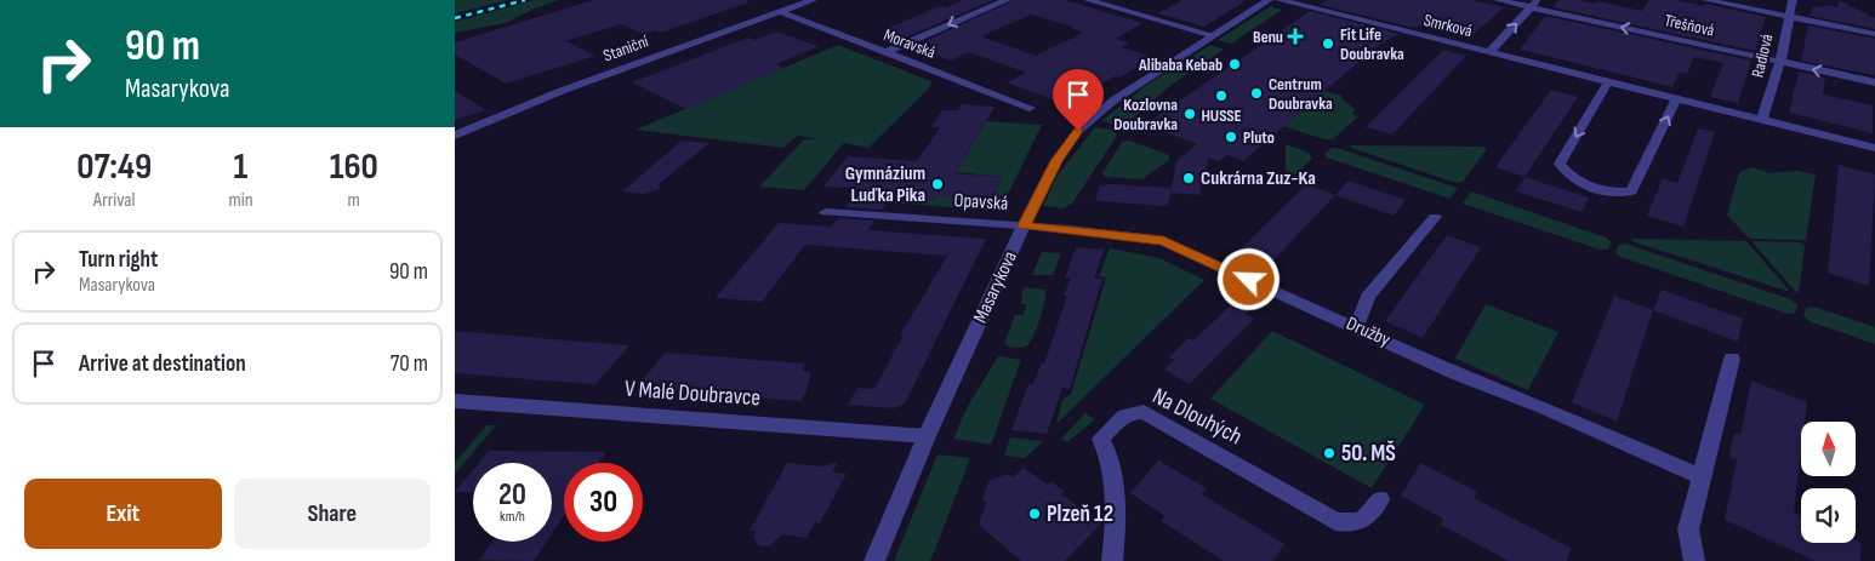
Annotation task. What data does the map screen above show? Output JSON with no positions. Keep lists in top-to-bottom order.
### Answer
{
  "streets": {
    "street": [
      "Smrková",
      "Třešňová",
      "Moravská",
      "Staniční",
      "Radiová",
      "Opavská",
      "Masarykova",
      "Družby",
      "V Malé Doubravce",
      "Na Dlouhých"
    ]
  },
  "crossings": [
    ["Smrková", "Radiová"],
    ["Třešňová", "Radiová"],
    ["Moravská", "Staniční"],
    ["Opavská", "Masarykova"],
    ["Opavská", "Družby"],
    ["Masarykova", "Družby"],
    ["Masarykova", "V Malé Doubravce"]
  ],
  "places": {
    "health": ["Benu"],
    "other": [
      "Fit Life Doubravka",
      "Alibaba Kebab",
      "Centrum Doubravka",
      "HUSSE",
      "Kozlovna Doubravka",
      "Pluto",
      "Cukrárna Zuz-Ka",
      "Gymnázium Luďka Pika",
      "50. MŠ",
      "Plzeň 12"
    ]
  },
  "north": "top",
  "page": {
    "turn": ["90 m", "Masarykova"],
    "eta": [
      "07:49",
      "Arrival",
      "1",
      "min",
      "160",
      "m"
    ],
    "list": [
      {
        "name": "Turn right",
        "note": "Masarykova",
        "value": "90 m"
      },
      {
        "name": "Arrive at destination",
        "value": "70 m"
      }
    ],
    "speed": "20 km/h",
    "limit": "30",
    "buttons": ["Exit", "Share"]
  }
}
